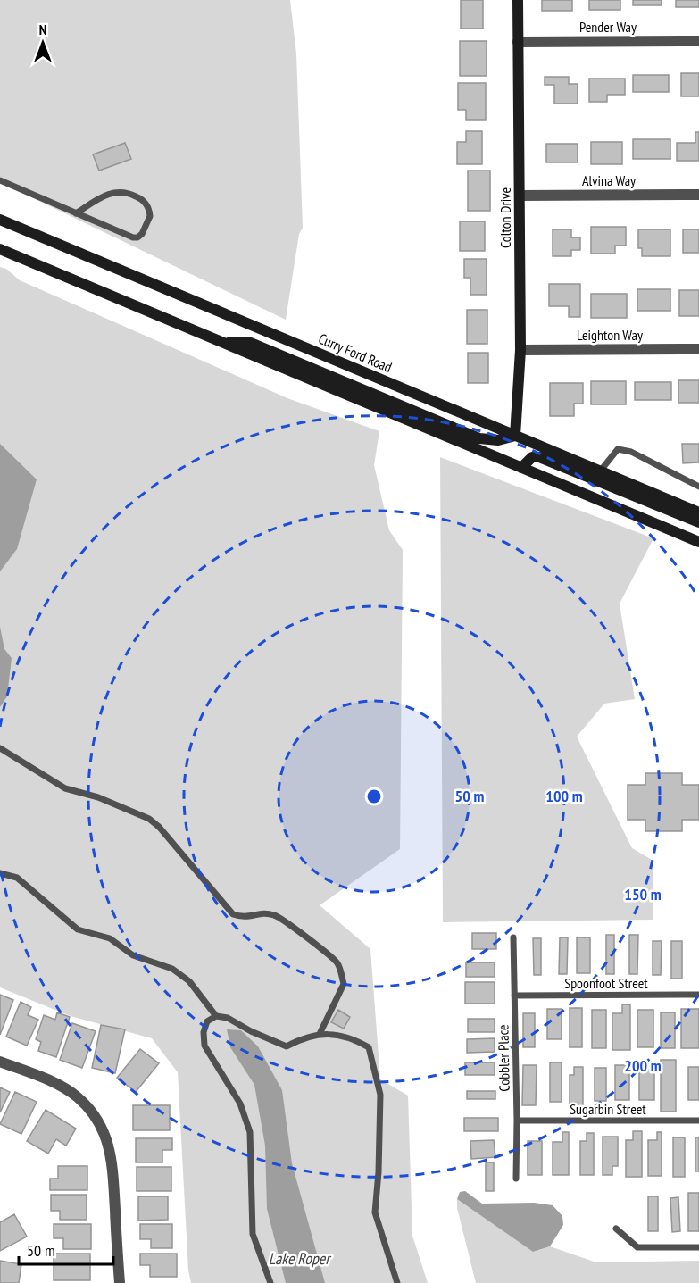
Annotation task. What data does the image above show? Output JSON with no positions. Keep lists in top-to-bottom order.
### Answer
{
  "streets": {
    "main road": ["Colton Drive", "Curry Ford Road"],
    "street": ["Pender Way", "Alvina Way", "Leighton Way"],
    "lane": ["Spoonfoot Street", "Cobbler Place", "Sugarbin Street"]
  },
  "crossings": [
    ["Pender Way", "Colton Drive"],
    ["Alvina Way", "Colton Drive"],
    ["Colton Drive", "Leighton Way"],
    ["Colton Drive", "Curry Ford Road"],
    ["Spoonfoot Street", "Cobbler Place"],
    ["Cobbler Place", "Sugarbin Street"]
  ],
  "water": ["Lake Roper"],
  "scale_bar": "50 m",
  "north": "top",
  "rings": [
    "50 m",
    "100 m",
    "150 m",
    "200 m"
  ]
}
